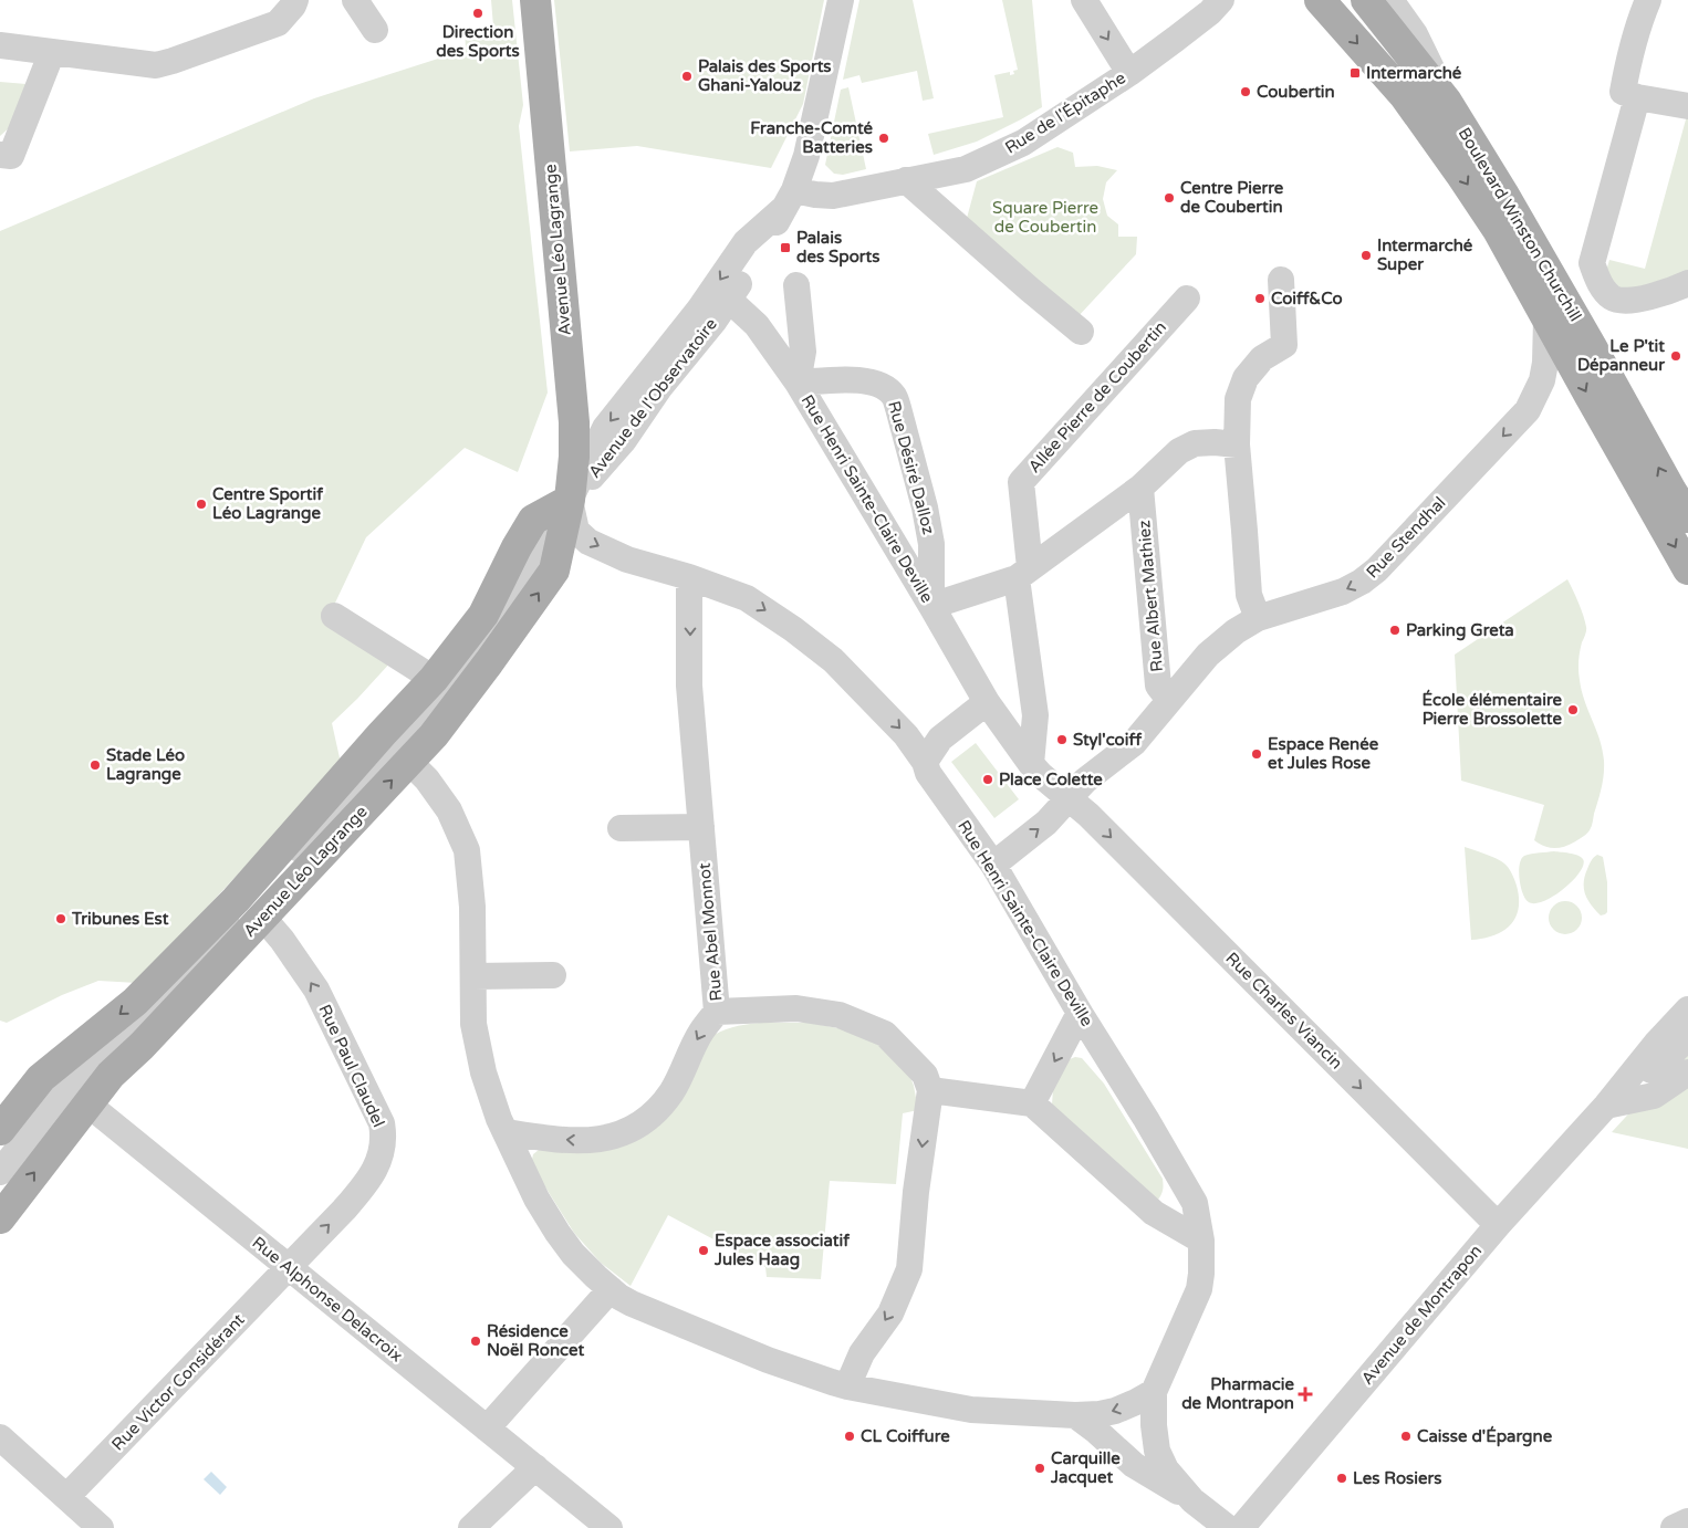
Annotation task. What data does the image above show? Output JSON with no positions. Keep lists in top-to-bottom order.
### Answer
{
  "streets": {
    "main road": ["Boulevard Winston Churchill", "Avenue Léo Lagrange"],
    "street": [
      "Rue de l'Épitaphe",
      "Allée Pierre de Coubertin",
      "Avenue de l'Observatoire",
      "Rue Désiré Dalloz",
      "Rue Henri Sainte-Claire Deville",
      "Rue Stendhal",
      "Rue Albert Mathiez",
      "Rue Abel Monnot",
      "Rue Charles Viancin",
      "Rue Paul Claudel",
      "Rue Alphonse Delacroix",
      "Avenue de Montrapon",
      "Rue Victor Considérant"
    ]
  },
  "crossings": [
    ["Rue de l'Épitaphe", "Avenue de l'Observatoire"],
    ["Boulevard Winston Churchill", "Rue Stendhal"],
    ["Avenue Léo Lagrange", "Avenue de l'Observatoire"],
    ["Avenue Léo Lagrange", "Rue Henri Sainte-Claire Deville"],
    ["Avenue Léo Lagrange", "Rue Paul Claudel"],
    ["Avenue Léo Lagrange", "Rue Alphonse Delacroix"],
    ["Avenue de l'Observatoire", "Rue Henri Sainte-Claire Deville"],
    ["Rue Désiré Dalloz", "Rue Henri Sainte-Claire Deville"],
    ["Rue Henri Sainte-Claire Deville", "Rue Abel Monnot"],
    ["Rue Stendhal", "Rue Albert Mathiez"],
    ["Rue Stendhal", "Rue Charles Viancin"],
    ["Rue Charles Viancin", "Avenue de Montrapon"],
    ["Rue Paul Claudel", "Rue Alphonse Delacroix"],
    ["Rue Paul Claudel", "Rue Victor Considérant"],
    ["Rue Alphonse Delacroix", "Rue Victor Considérant"]
  ],
  "one_way": ["Rue Stendhal", "Rue Charles Viancin"],
  "parks": ["Square Pierre de Coubertin"],
  "places": {
    "other": [
      "Direction des Sports",
      "Palais des Sports Ghani-Yalouz",
      "Coubertin",
      "Franche-Comté Batteries",
      "Centre Pierre de Coubertin",
      "Intermarché Super",
      "Coiff&Co",
      "Le P'tit Dépanneur",
      "Centre Sportif Léo Lagrange",
      "Parking Greta",
      "École élémentaire Pierre Brossolette",
      "Styl'coiff",
      "Espace Renée et Jules Rose",
      "Stade Léo Lagrange",
      "Place Colette",
      "Tribunes Est",
      "Espace associatif Jules Haag",
      "Résidence Noël Roncet",
      "CL Coiffure",
      "Caisse d'Épargne",
      "Carquille Jacquet",
      "Les Rosiers"
    ],
    "transit": ["Intermarché", "Palais des Sports"],
    "health": ["Pharmacie de Montrapon"]
  }
}
